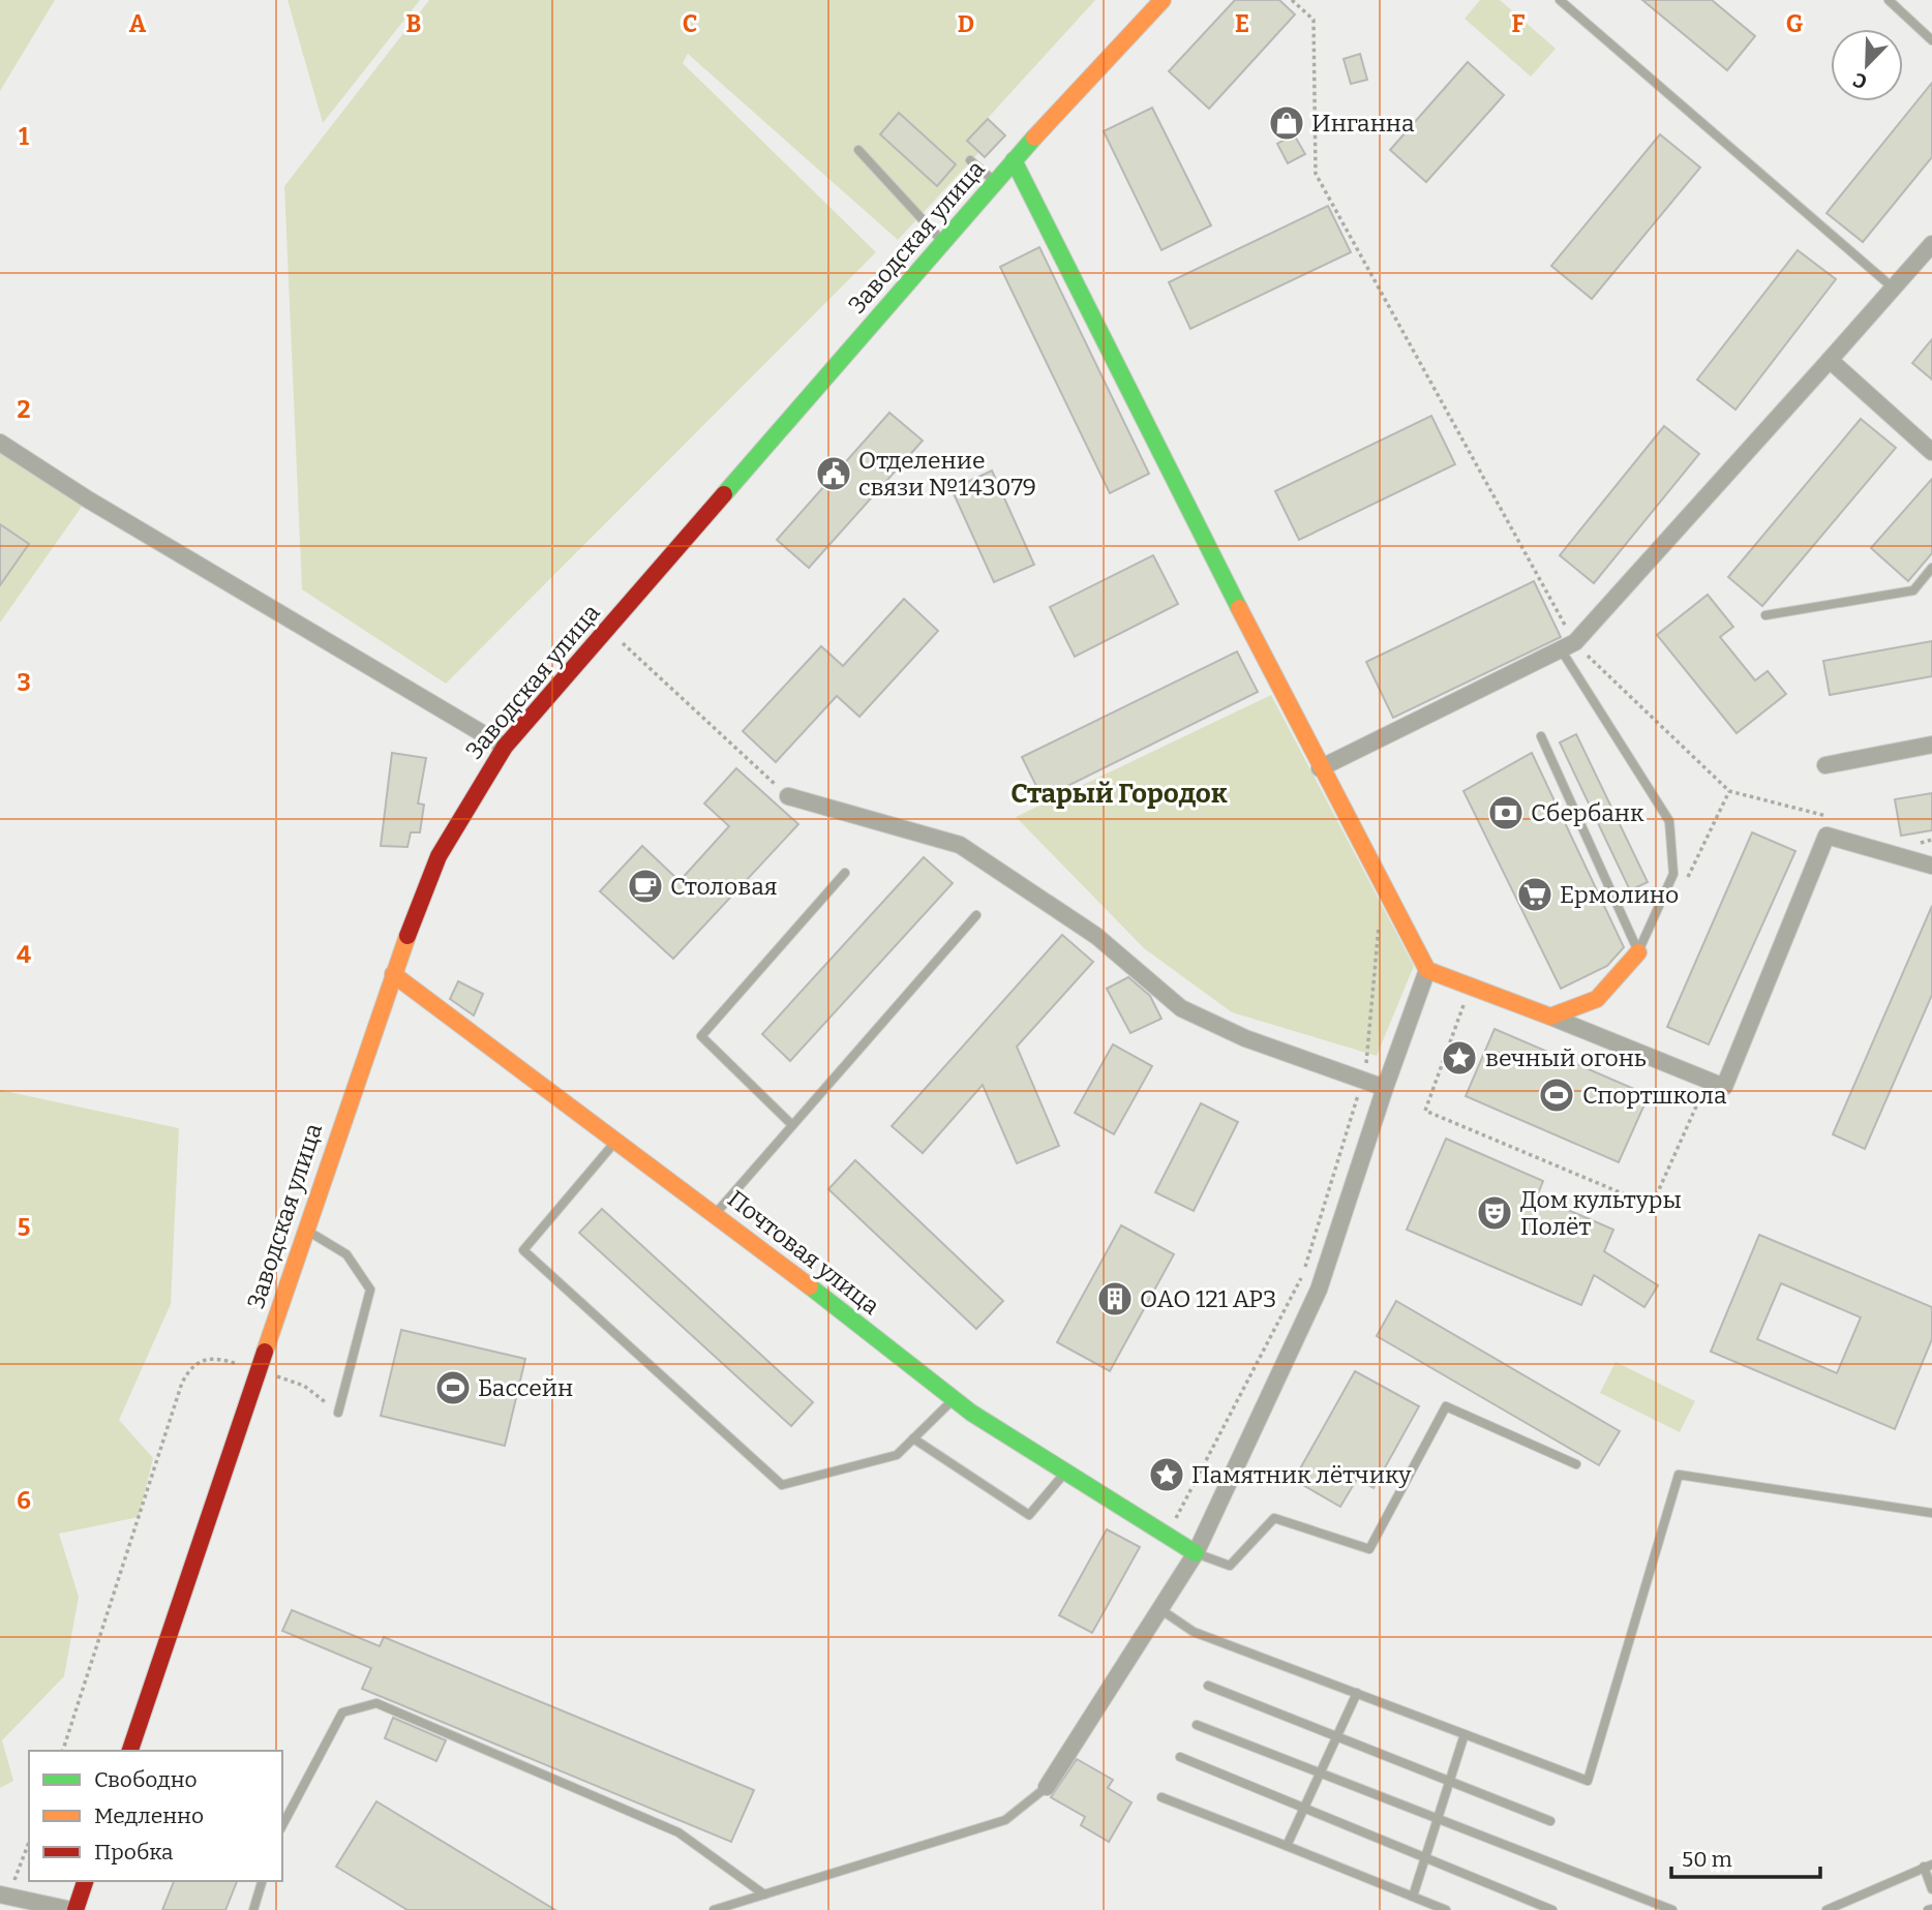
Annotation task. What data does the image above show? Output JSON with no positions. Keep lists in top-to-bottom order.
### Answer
{
  "streets": {
    "street": ["Заводская улица", "Почтовая улица"]
  },
  "crossings": [
    ["Заводская улица", "Почтовая улица"]
  ],
  "districts": ["Старый Городок"],
  "places": {
    "shop": ["Инганна"],
    "public building": ["Отделение связи №143079"],
    "bank": ["Сбербанк"],
    "cafe": ["Столовая"],
    "supermarket": ["Ермолино"],
    "place": ["вечный огонь", "Памятник лётчику"],
    "sports": ["Спортшкола", "Бассейн"],
    "theatre": ["Дом культуры Полёт"],
    "building": ["OAO 121 АРЗ"]
  },
  "legend": ["Свободно", "Медленно", "Пробка"],
  "scale_bar": "50 m",
  "north": "bottom left",
  "grid": {
    "columns": [
      "A",
      "B",
      "C",
      "D",
      "E",
      "F",
      "G"
    ],
    "rows": [
      "1",
      "2",
      "3",
      "4",
      "5",
      "6"
    ]
  }
}
